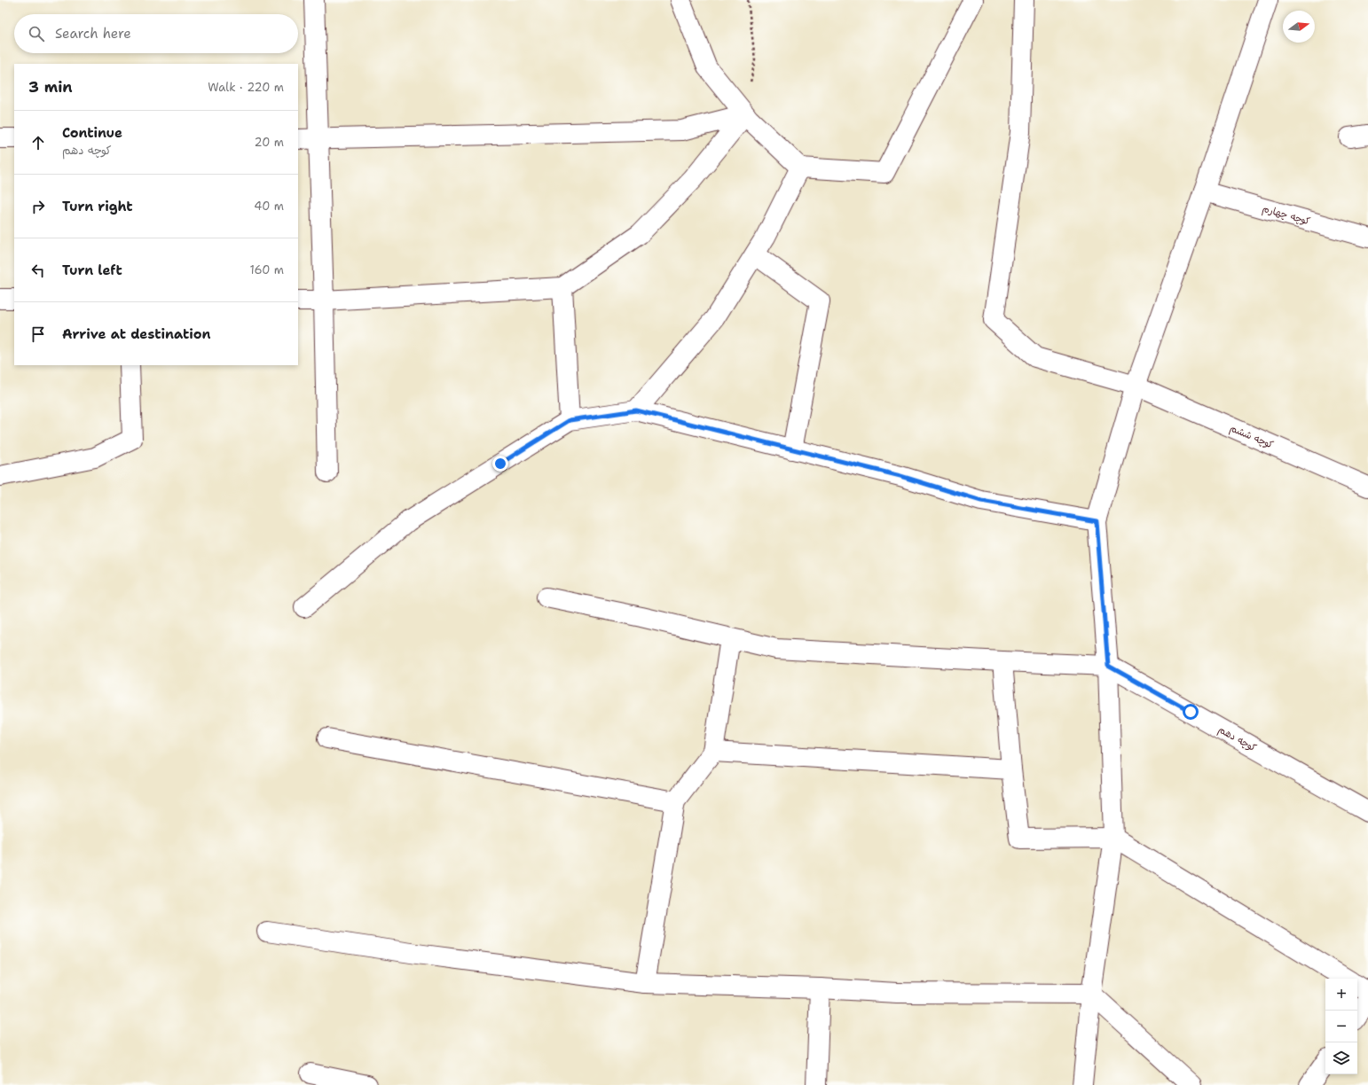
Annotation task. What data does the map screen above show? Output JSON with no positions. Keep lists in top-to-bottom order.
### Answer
{
  "streets": {
    "street": ["کوچه چهارم", "کوچه ششم", "کوچه دهم"]
  },
  "north": "right",
  "page": {
    "search": "Search here",
    "heading": ["3 min", "Walk · 220 m"],
    "list": [
      ["Continue", "کوچه دهم", "20 m"],
      ["Turn right", "40 m"],
      ["Turn left", "160 m"],
      "Arrive at destination"
    ],
    "map_buttons": ["+", "−"]
  }
}
